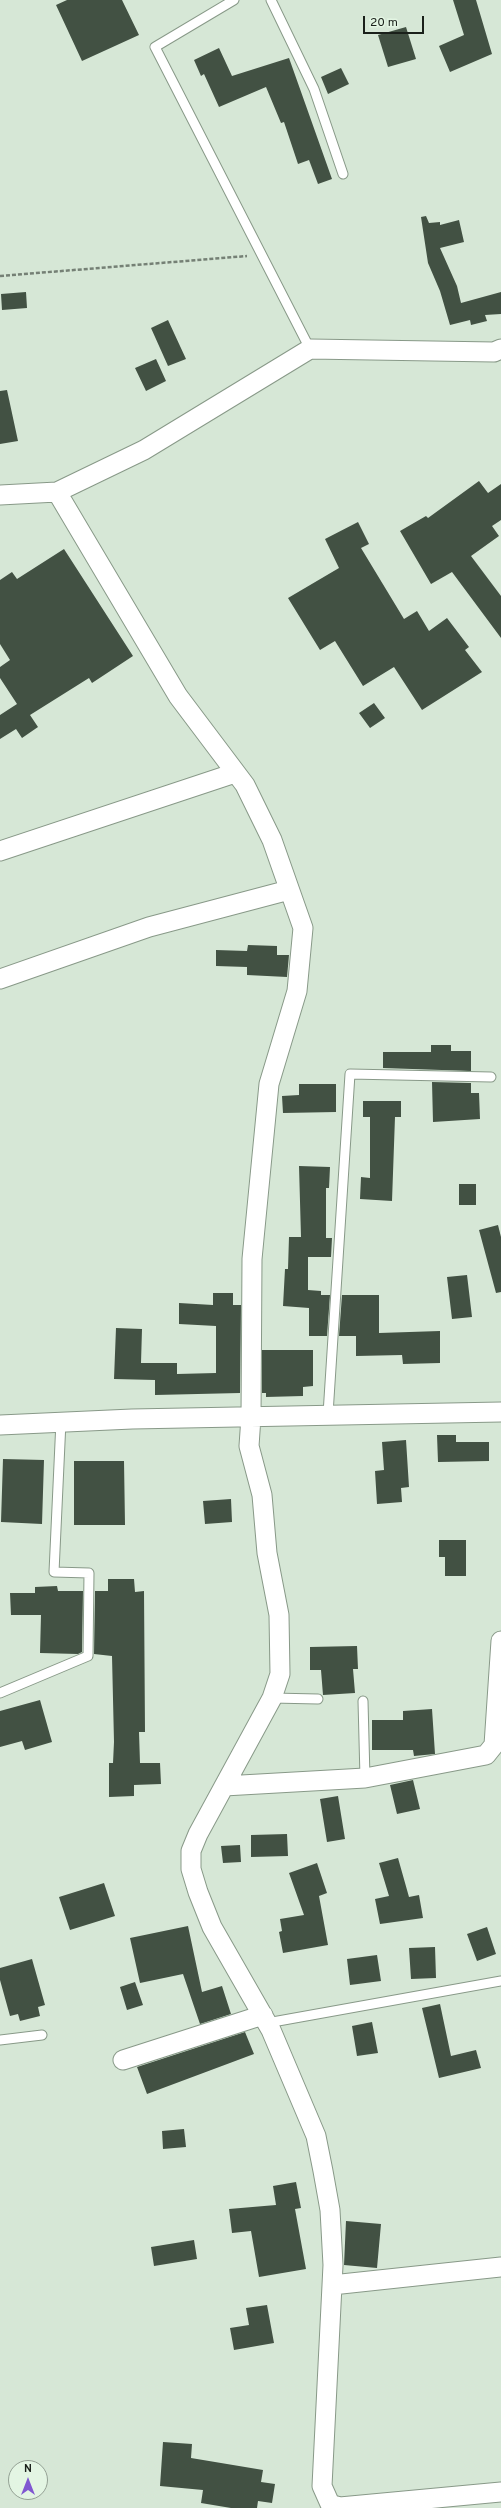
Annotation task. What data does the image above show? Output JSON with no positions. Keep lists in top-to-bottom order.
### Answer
{
  "scale_bar": "20 m",
  "north": "top"
}
